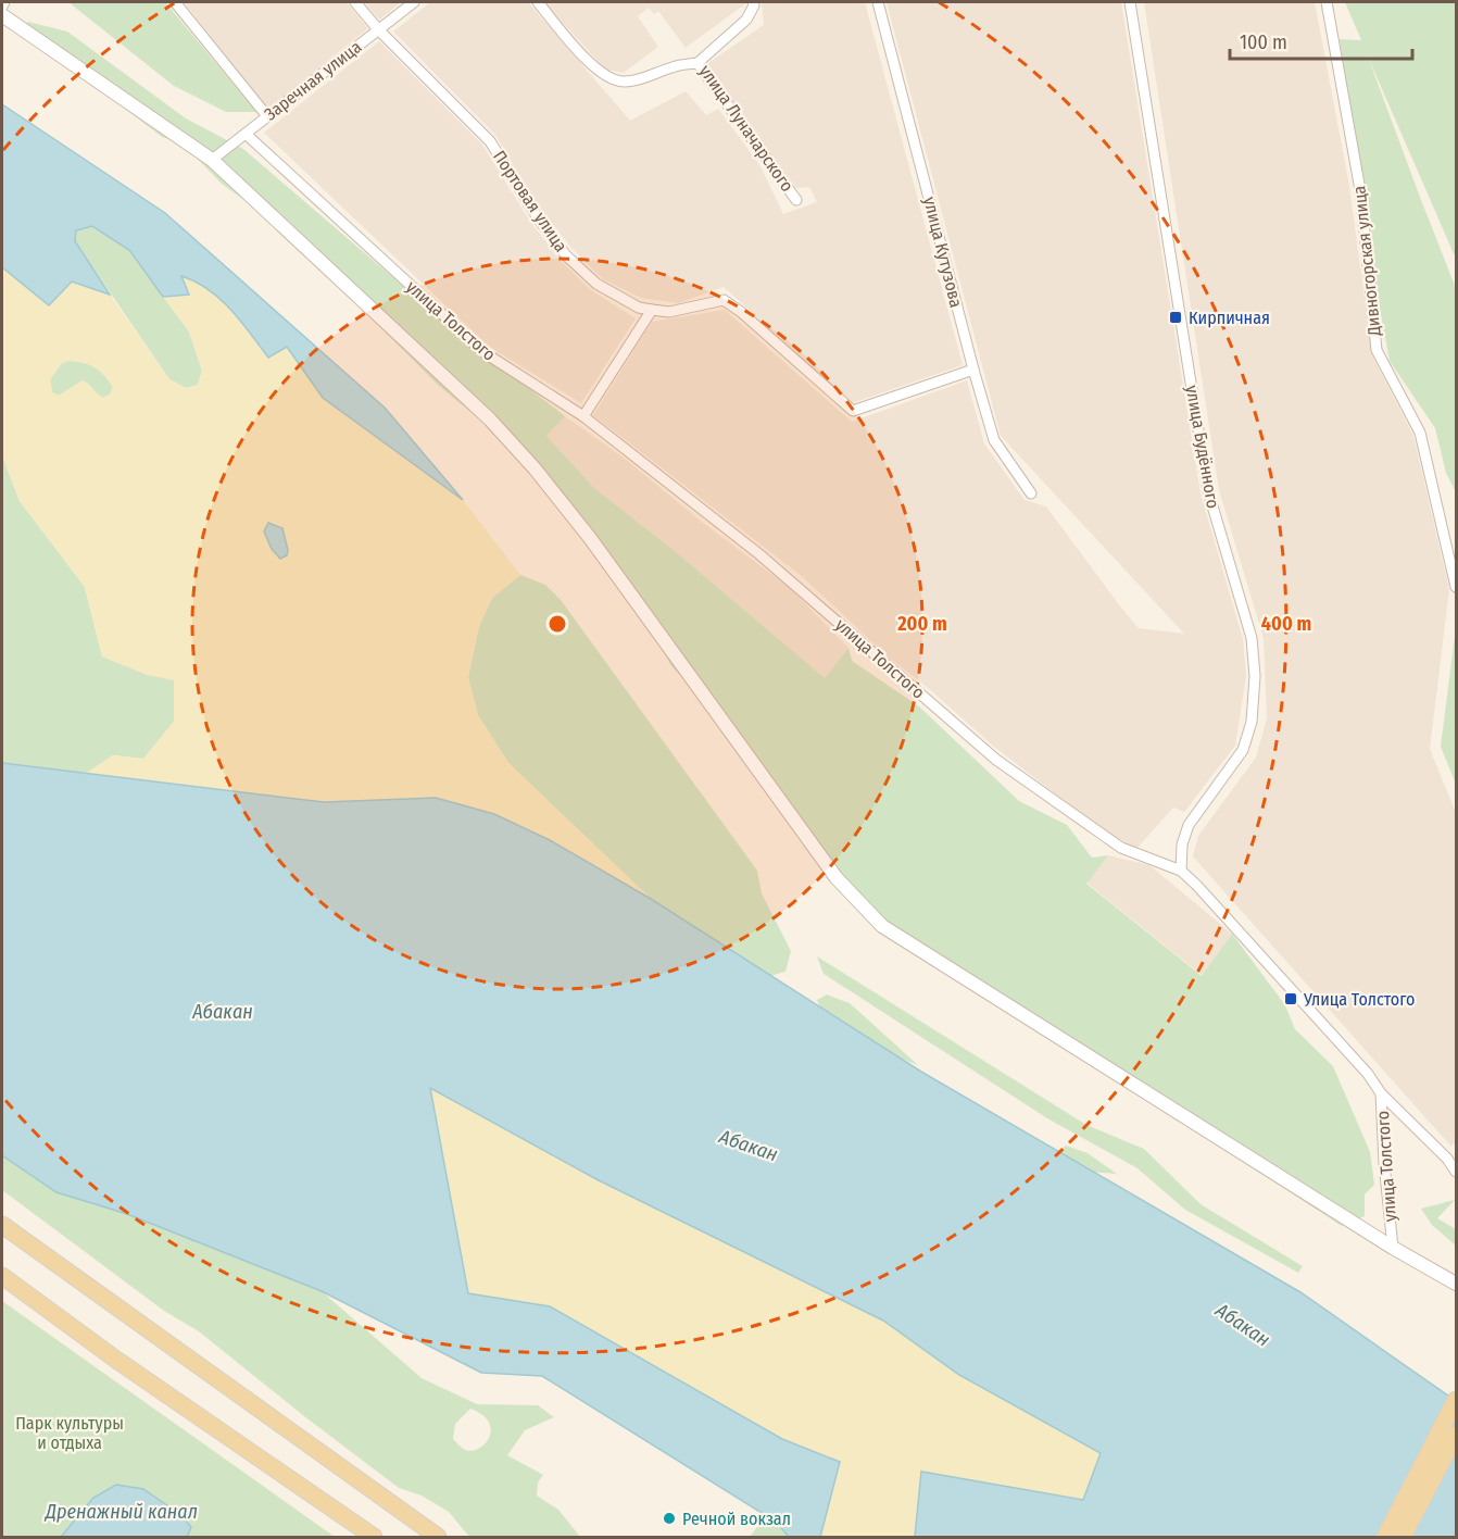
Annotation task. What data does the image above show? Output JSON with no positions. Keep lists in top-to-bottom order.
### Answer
{
  "streets": {
    "street": [
      "Заречная улица",
      "улица Луначарского",
      "Портовая улица",
      "улица Кутузова",
      "Дивногорская улица",
      "улица Толстого",
      "улица Будённого"
    ]
  },
  "crossings": [
    ["Заречная улица", "Портовая улица"],
    ["Заречная улица", "улица Толстого"],
    ["Портовая улица", "улица Кутузова"],
    ["улица Толстого", "улица Будённого"]
  ],
  "water": ["Абакан", "Дренажный канал"],
  "parks": ["Парк культуры и отдыха"],
  "places": {
    "transit": ["Кирпичная", "Улица Толстого"],
    "other": ["Речной вокзал"]
  },
  "scale_bar": "100 m",
  "rings": ["200 m", "400 m"]
}
